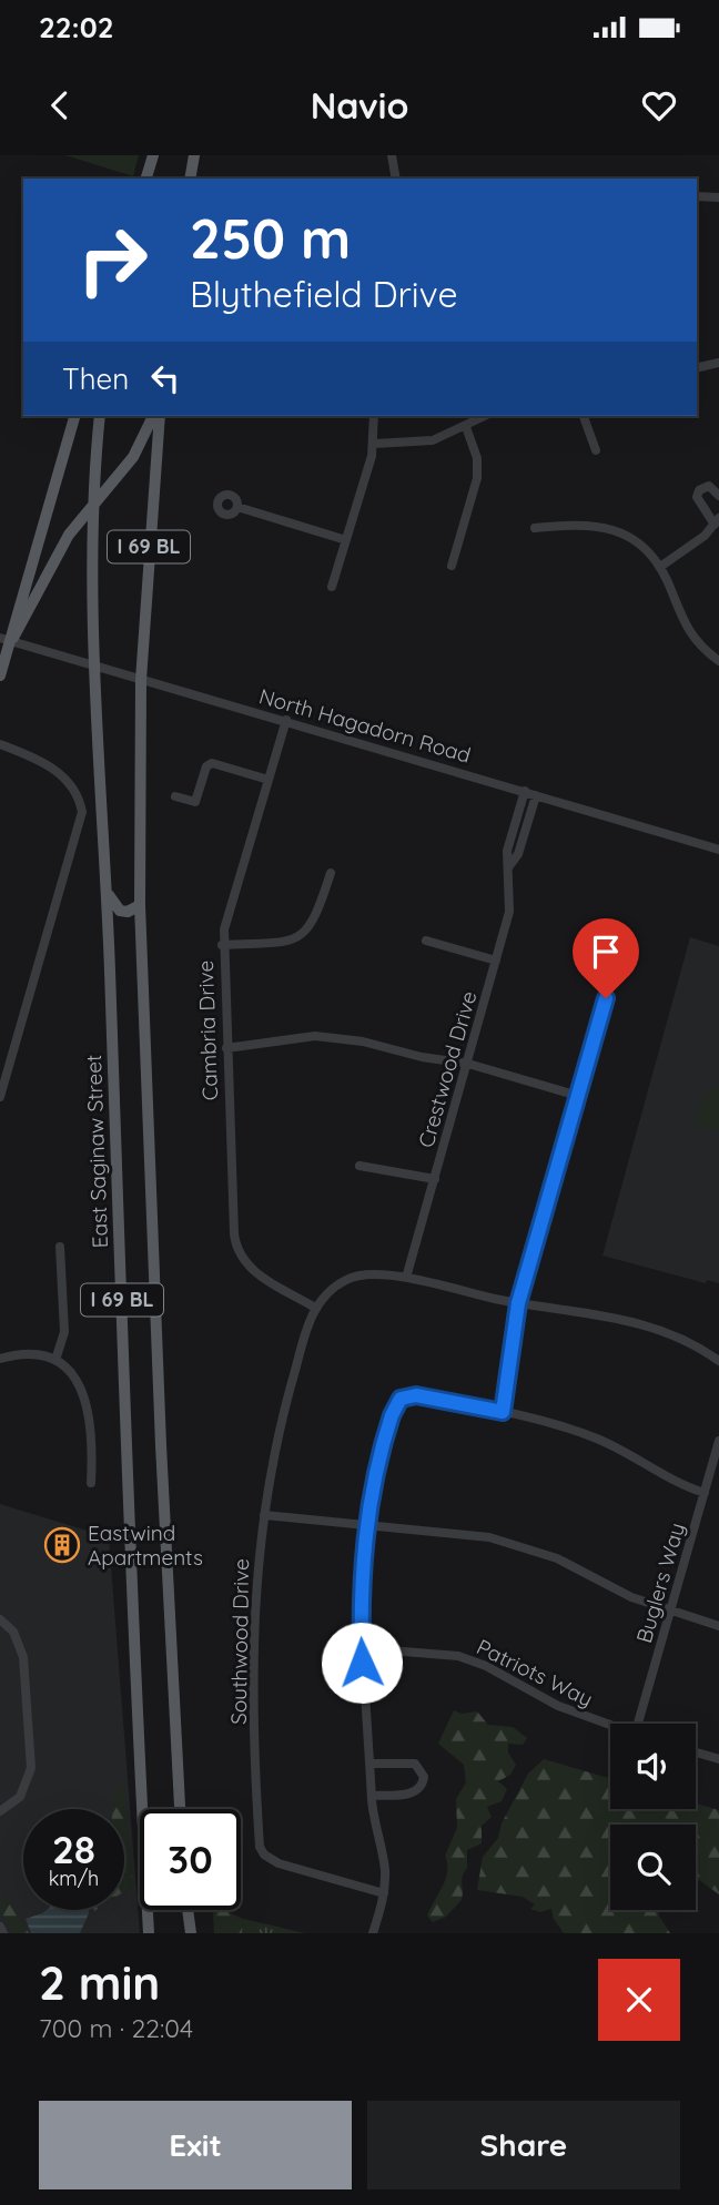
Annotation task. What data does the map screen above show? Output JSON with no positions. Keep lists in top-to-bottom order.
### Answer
{
  "streets": {
    "main road": ["I 69 BL", "East Saginaw Street"],
    "street": [
      "North Hagadorn Road",
      "Cambria Drive",
      "Crestwood Drive",
      "Buglers Way",
      "Southwood Drive",
      "Patriots Way"
    ]
  },
  "crossings": [
    ["I 69 BL", "North Hagadorn Road"],
    ["North Hagadorn Road", "Cambria Drive"],
    ["North Hagadorn Road", "Crestwood Drive"],
    ["North Hagadorn Road", "East Saginaw Street"],
    ["Cambria Drive", "Southwood Drive"]
  ],
  "places": {
    "building": ["Eastwind Apartments"]
  },
  "page": {
    "status": "22:02",
    "header": "Navio",
    "turn": ["250 m", "Blythefield Drive"],
    "then": "Then",
    "speed": "28 km/h",
    "limit": "30",
    "heading": ["2 min", "700 m · 22:04"],
    "buttons": ["Exit", "Share"]
  }
}
